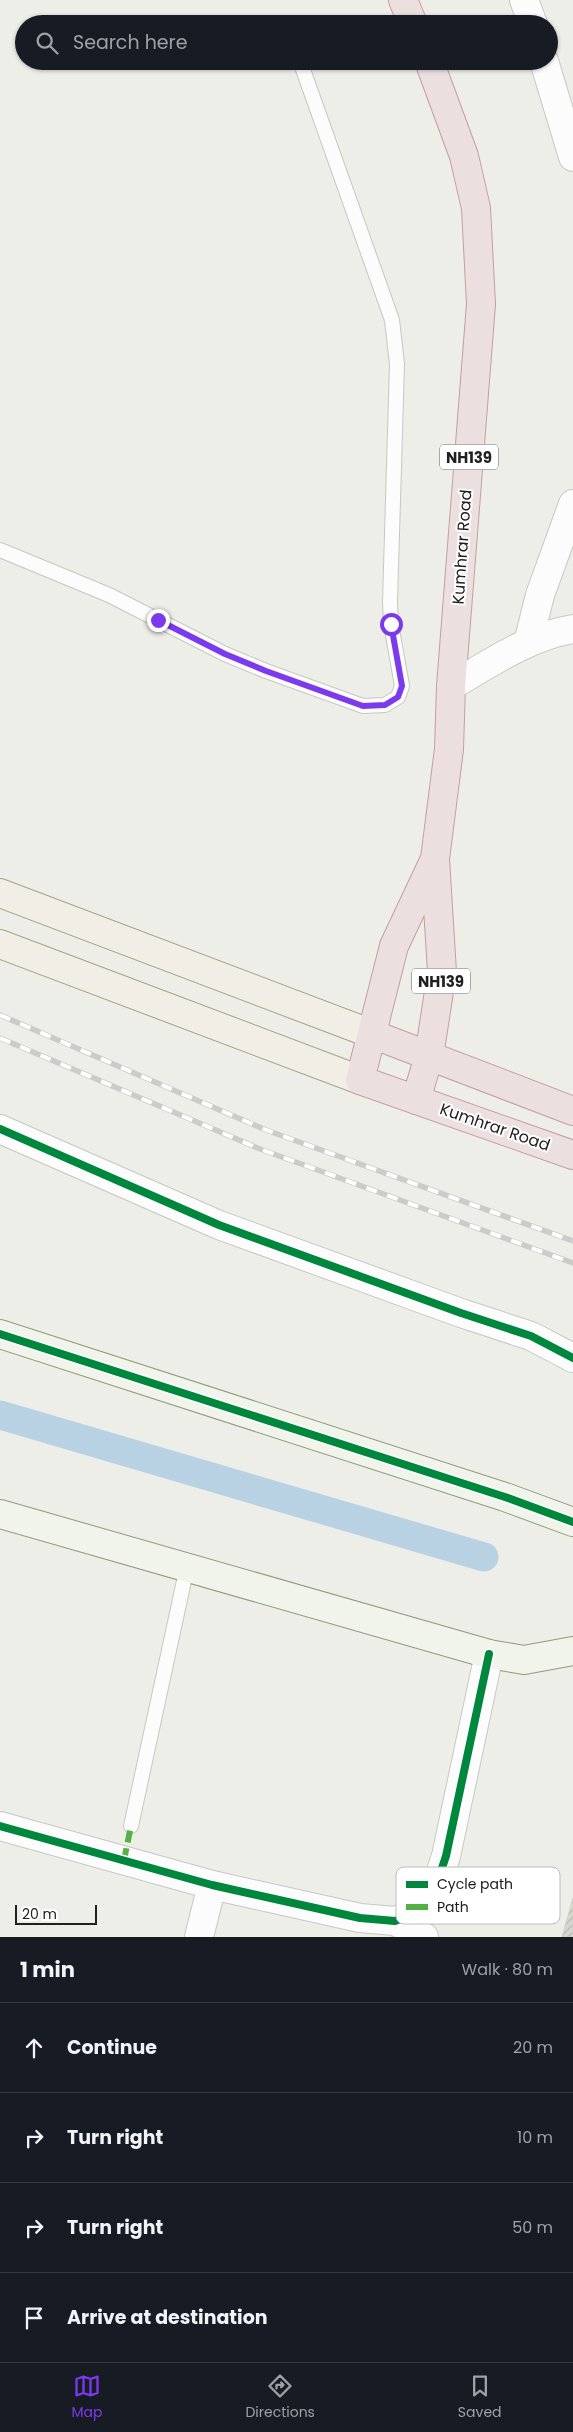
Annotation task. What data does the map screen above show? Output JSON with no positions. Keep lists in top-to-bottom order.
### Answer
{
  "streets": {
    "highway": ["NH139", "Kumhrar Road"]
  },
  "legend": ["Cycle path", "Path"],
  "scale_bar": "20 m",
  "page": {
    "search": "Search here",
    "scale": "20 m",
    "heading": ["1 min", "Walk · 80 m"],
    "list": [
      ["Continue", "20 m"],
      ["Turn right", "10 m"],
      ["Turn right", "50 m"],
      "Arrive at destination"
    ],
    "nav": ["Map", "Directions", "Saved"]
  }
}
